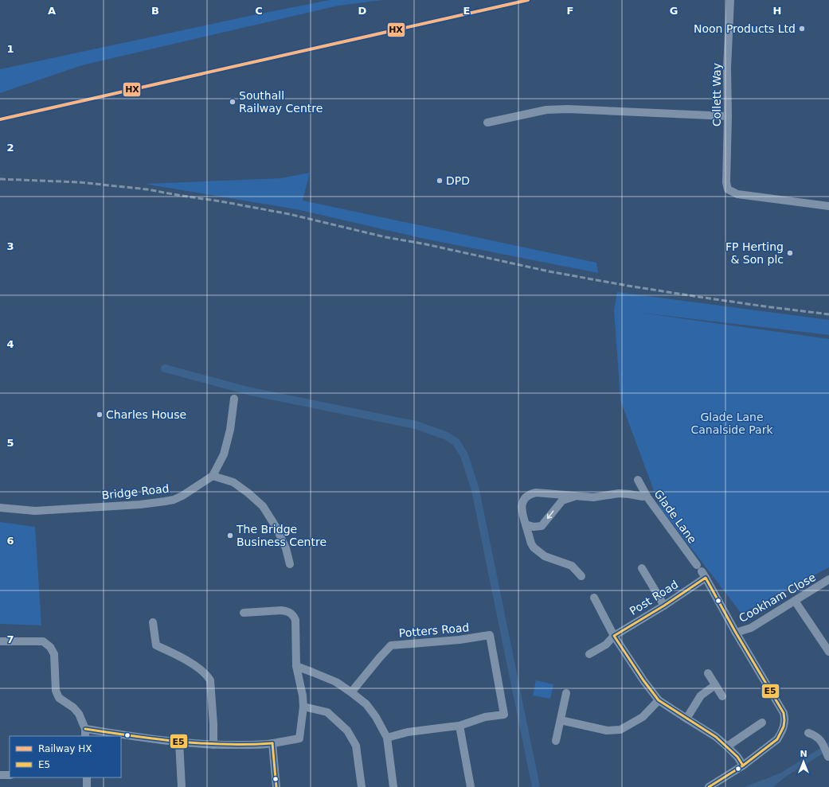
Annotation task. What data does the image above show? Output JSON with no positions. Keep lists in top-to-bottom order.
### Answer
{
  "streets": {
    "street": [
      "Collett Way",
      "Bridge Road",
      "Glade Lane",
      "Post Road",
      "Cookham Close",
      "Potters Road"
    ]
  },
  "crossings": [
    ["Glade Lane", "Post Road"],
    ["Glade Lane", "Cookham Close"]
  ],
  "parks": ["Glade Lane Canalside Park"],
  "places": [
    "Noon Products Ltd",
    "Southall Railway Centre",
    "DPD",
    "FP Herting & Son plc",
    "Charles House",
    "The Bridge Business Centre"
  ],
  "lines": ["rail line HX", "transit line E5"],
  "legend": ["Railway HX", "E5"],
  "north": "top",
  "grid": {
    "columns": [
      "A",
      "B",
      "C",
      "D",
      "E",
      "F",
      "G",
      "H"
    ],
    "rows": [
      "1",
      "2",
      "3",
      "4",
      "5",
      "6",
      "7"
    ]
  }
}
